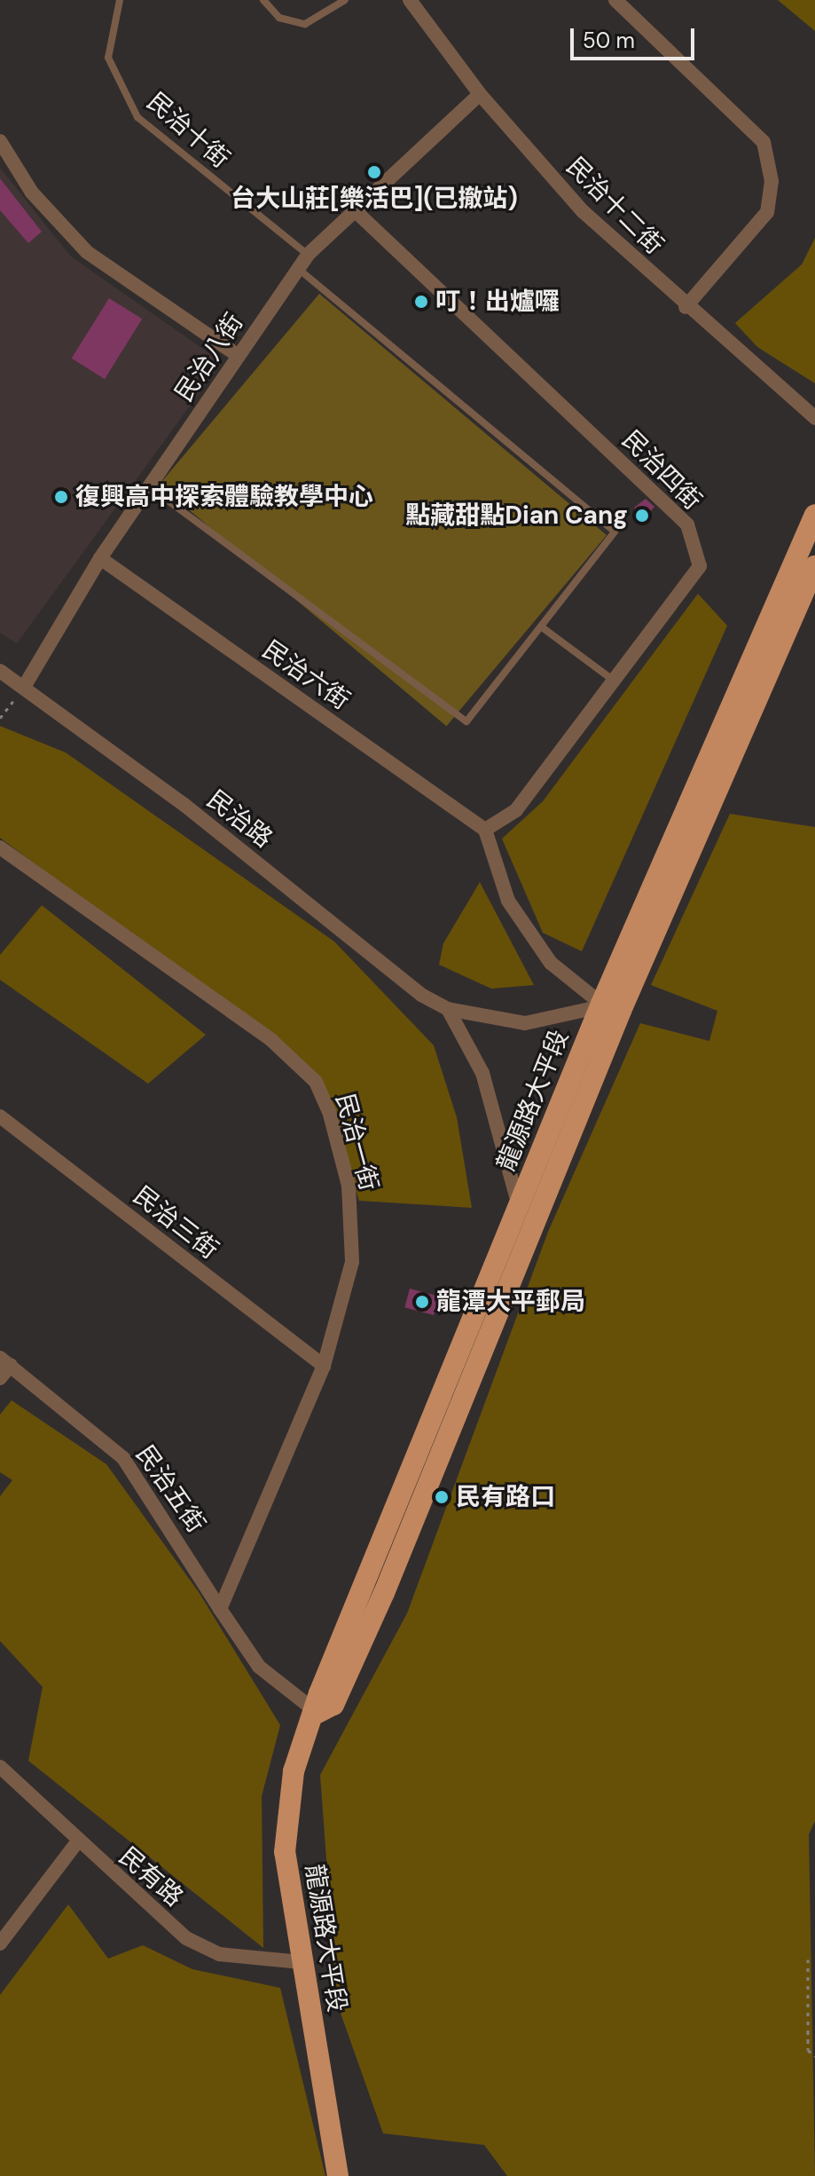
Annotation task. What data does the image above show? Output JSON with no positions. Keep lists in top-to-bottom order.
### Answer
{
  "streets": {
    "main road": ["龍源路大平段"],
    "street": [
      "民治十二街",
      "民治八街",
      "民治四街",
      "民治六街",
      "民治路",
      "民治一街",
      "民治三街",
      "民治五街",
      "民有路"
    ],
    "lane": ["民治十街"]
  },
  "crossings": [
    ["民治十街", "民治八街"],
    ["民治十二街", "民治八街"],
    ["民治八街", "民治四街"],
    ["民治八街", "民治六街"],
    ["民治八街", "民治路"],
    ["民治四街", "民治六街"],
    ["龍源路大平段", "民有路"],
    ["民治一街", "民治三街"],
    ["民治一街", "民治五街"]
  ],
  "places": [
    "台大山莊[樂活巴](已撤站)",
    "叮！出爐囉",
    "復興高中探索體驗教學中心",
    "點藏甜點Dian Cang",
    "龍潭大平郵局",
    "民有路口"
  ],
  "scale_bar": "50 m"
}
